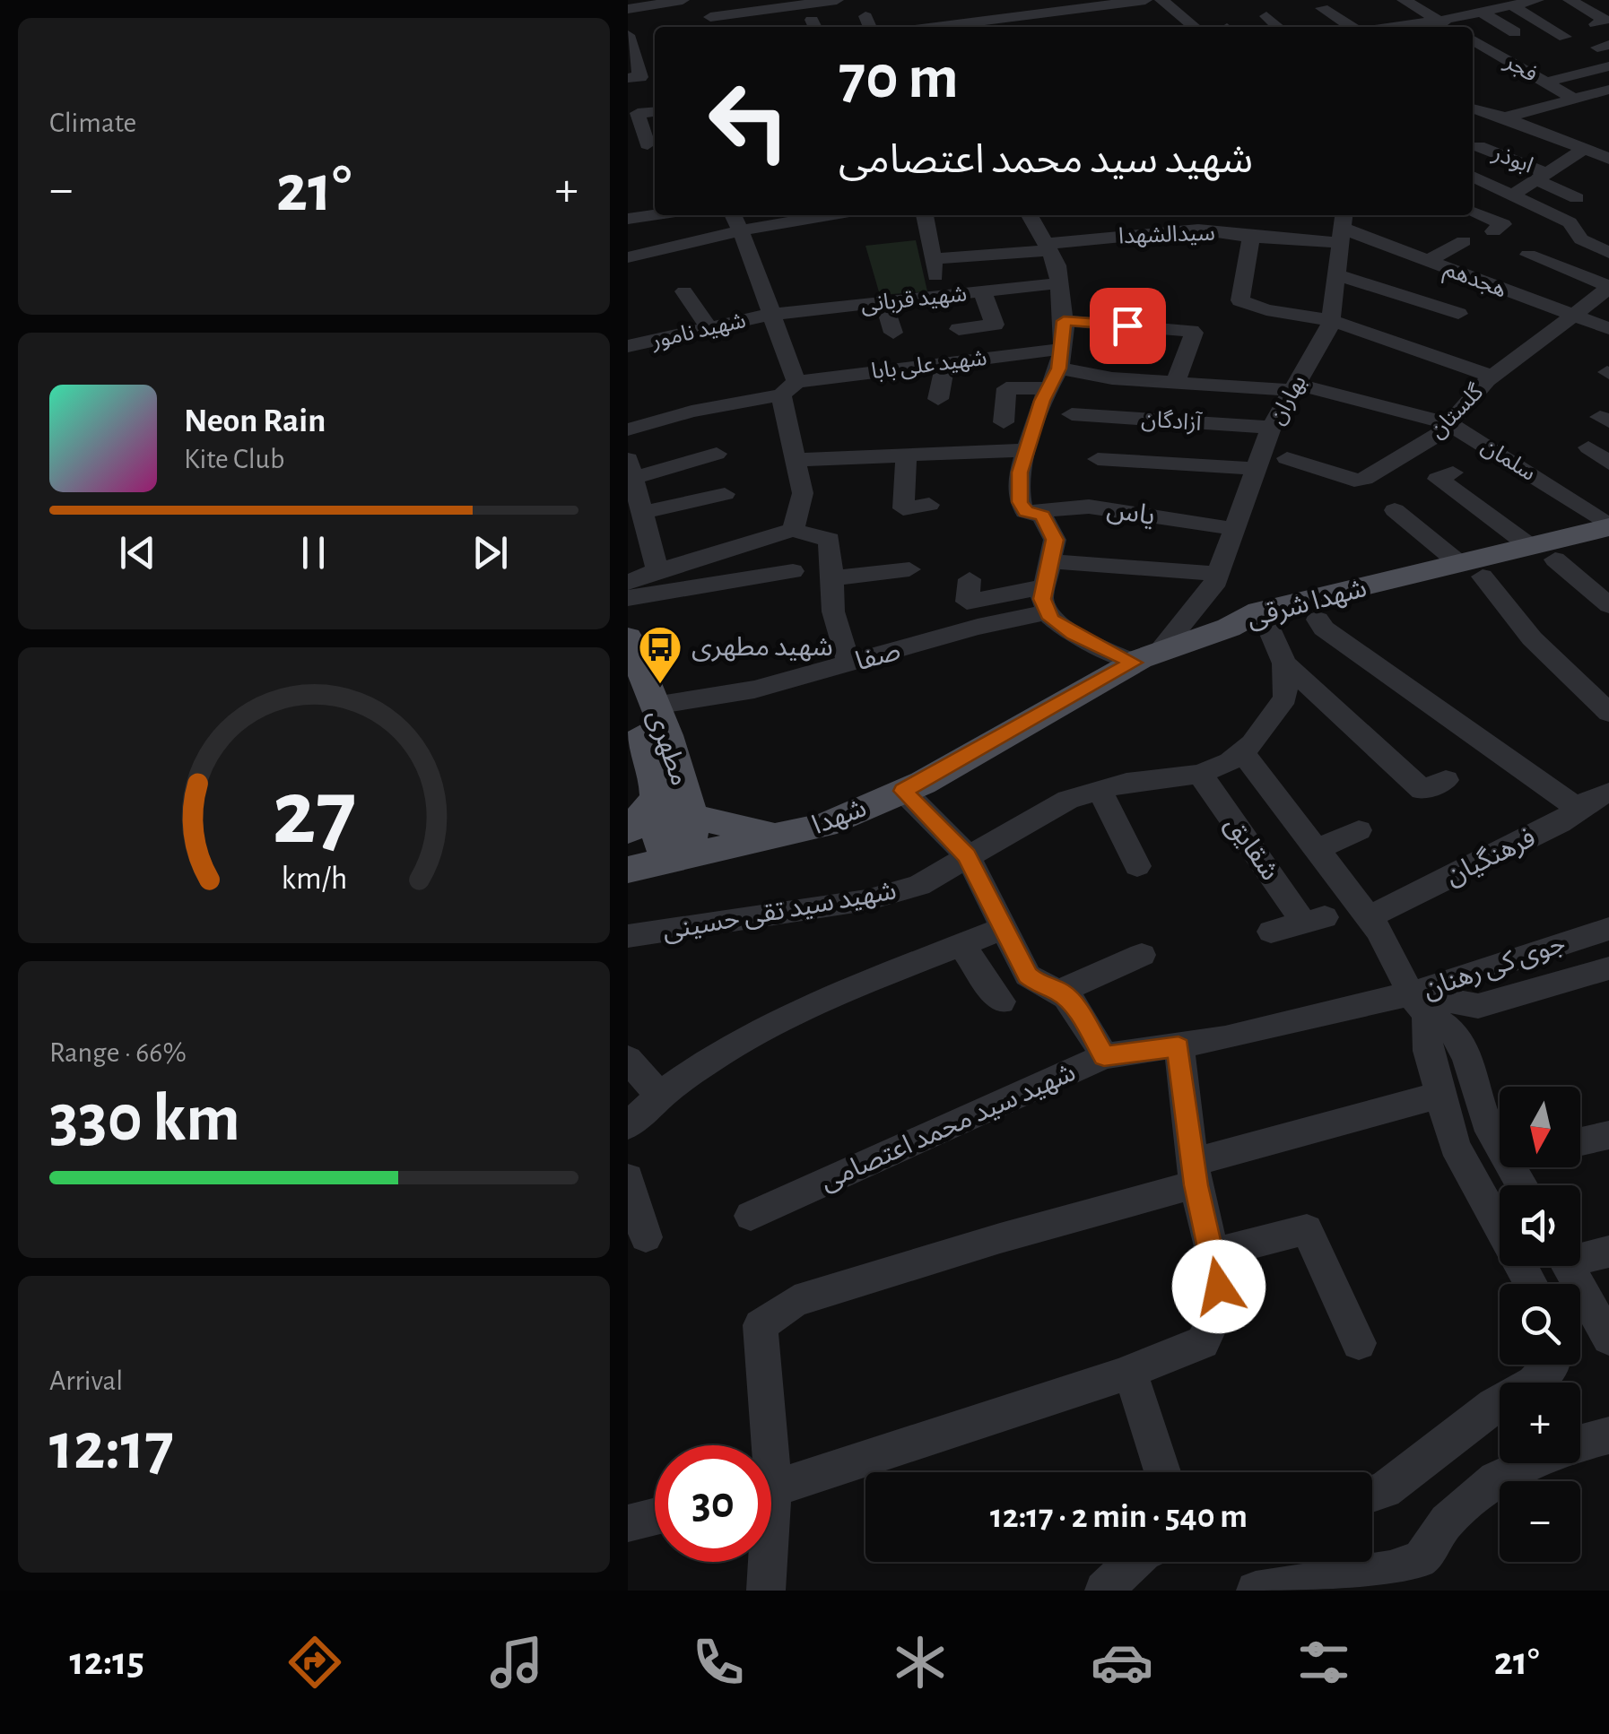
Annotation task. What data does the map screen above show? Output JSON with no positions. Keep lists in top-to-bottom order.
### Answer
{
  "streets": {
    "main road": ["شهدا شرقی", "مطهری", "شهدا"],
    "street": [
      "فجر",
      "ابوذر",
      "سیدالشهدا",
      "هجدهم",
      "شهید قربانی",
      "شهید نامور",
      "شهید علی بابا",
      "بهاران",
      "گلستان",
      "آزادگان",
      "سلمان",
      "یاس",
      "صفا",
      "شقایق",
      "فرهنگیان",
      "شهید سید تقی حسینی",
      "جوی کی رهنان",
      "شهید سید محمد اعتصامی"
    ]
  },
  "crossings": [
    ["سیدالشهدا", "هجدهم"],
    ["سیدالشهدا", "بهاران"],
    ["هجدهم", "بهاران"],
    ["هجدهم", "گلستان"],
    ["شهید قربانی", "شهید نامور"],
    ["شهید علی بابا", "سلمان"],
    ["بهاران", "آزادگان"],
    ["بهاران", "سلمان"],
    ["بهاران", "یاس"],
    ["بهاران", "شهدا"],
    ["گلستان", "سلمان"],
    ["سلمان", "شهدا شرقی"],
    ["شهدا شرقی", "شهدا"],
    ["صفا", "مطهری"],
    ["مطهری", "شهدا"],
    ["شقایق", "شهید سید تقی حسینی"],
    ["جوی کی رهنان", "شهید سید محمد اعتصامی"]
  ],
  "places": {
    "bus stop": ["شهید مطهری"]
  },
  "north": "bottom",
  "page": {
    "tile": [
      "Climate",
      ["Range · 66%", "330 km"],
      ["Arrival", "12:17"]
    ],
    "turn": ["70 m", "شهید سید محمد اعتصامی"],
    "heat": ["−", "21°", "+"],
    "song": ["Neon Rain", "Kite Club"],
    "map_buttons": ["+", "−"],
    "limit": "30",
    "trip": "12:17 · 2 min · 540 m",
    "tabs": ["12:15", "21°"],
    "gauge": ["27", "km/h"]
  }
}
